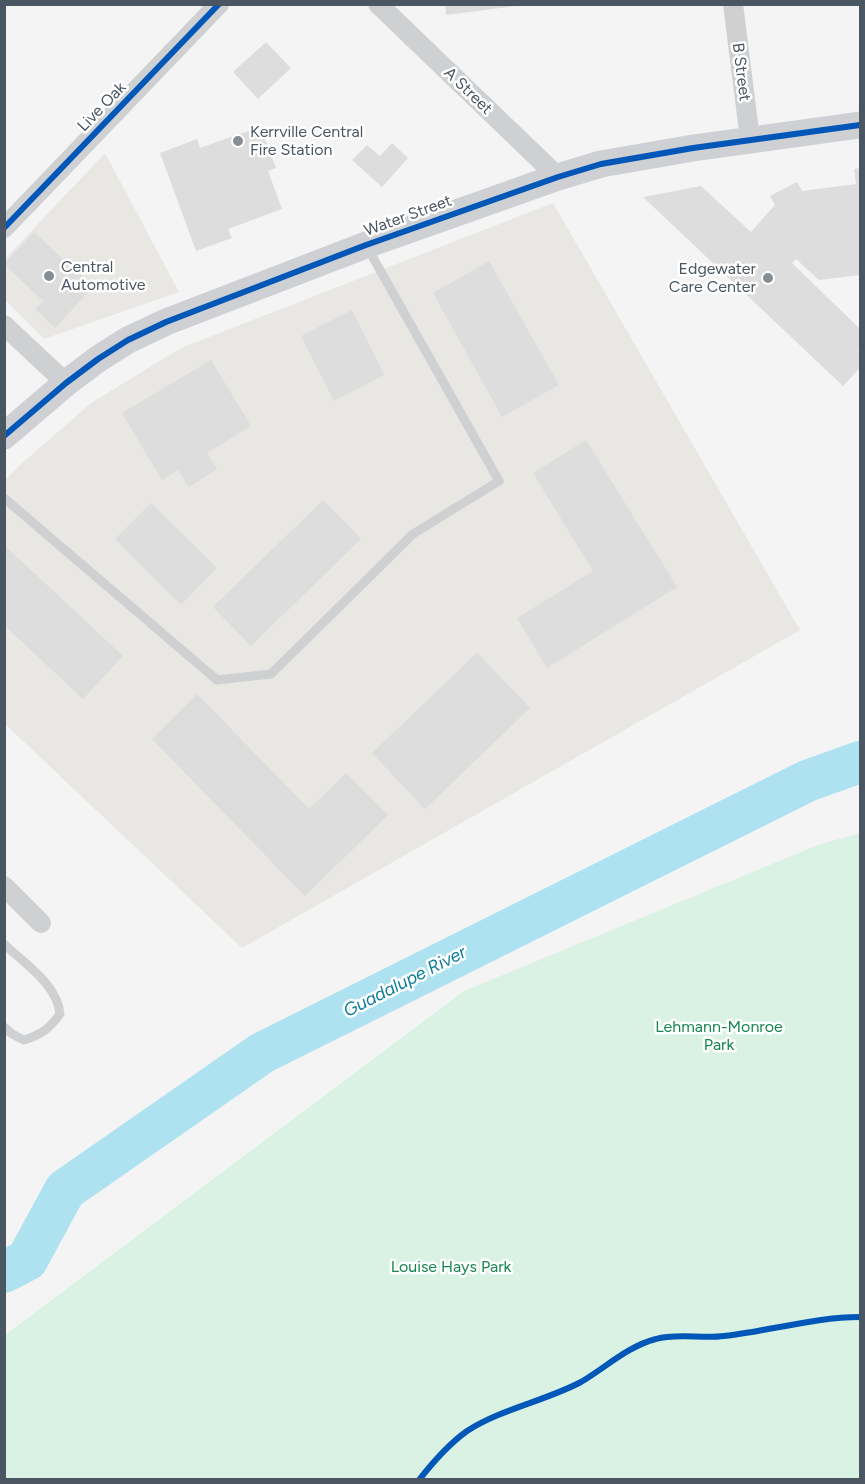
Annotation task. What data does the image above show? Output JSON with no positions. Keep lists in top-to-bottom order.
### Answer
{
  "streets": {
    "street": [
      "B Street",
      "A Street",
      "Live Oak",
      "Water Street"
    ]
  },
  "crossings": [
    ["B Street", "Water Street"],
    ["A Street", "Water Street"]
  ],
  "water": ["Guadalupe River"],
  "parks": ["Lehmann-Monroe Park", "Louise Hays Park"],
  "places": ["Kerrville Central Fire Station", "Central Automotive", "Edgewater Care Center"]
}
